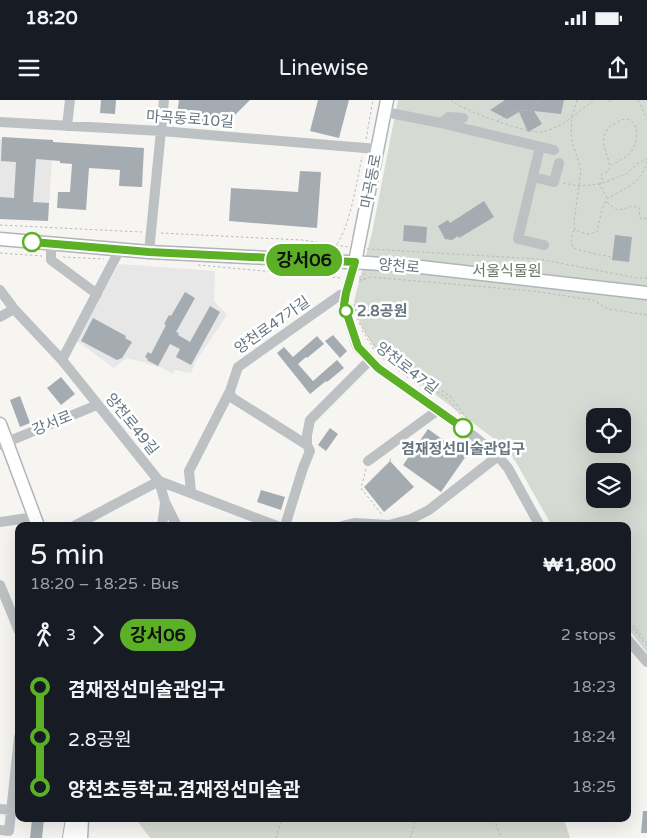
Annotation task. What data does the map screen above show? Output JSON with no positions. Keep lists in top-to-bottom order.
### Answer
{
  "streets": {
    "main road": ["마곡동로", "양천로"],
    "street": [
      "마곡동로10길",
      "양천로47가길",
      "양천로47길",
      "강서로",
      "양천로49길"
    ]
  },
  "crossings": [
    ["마곡동로10길", "마곡동로"],
    ["마곡동로", "양천로"],
    ["마곡동로", "양천로47길"],
    ["양천로", "양천로47길"],
    ["양천로47가길", "양천로47길"],
    ["강서로", "양천로49길"]
  ],
  "parks": ["서울식물원"],
  "places": ["2.8공원", "겸재정선미술관입구"],
  "lines": ["bus line 강서06"],
  "page": {
    "status": "18:20",
    "header": "Linewise",
    "on_map": "강서06",
    "heading": ["5 min", "18:20 – 18:25 · Bus", "₩1,800"],
    "legs": ["3", "강서06", "2 stops"],
    "list": [
      {
        "name": "겸재정선미술관입구",
        "value": "18:23"
      },
      {
        "name": "2.8공원",
        "value": "18:24"
      },
      {
        "name": "양천초등학교.겸재정선미술관",
        "value": "18:25"
      }
    ]
  }
}
